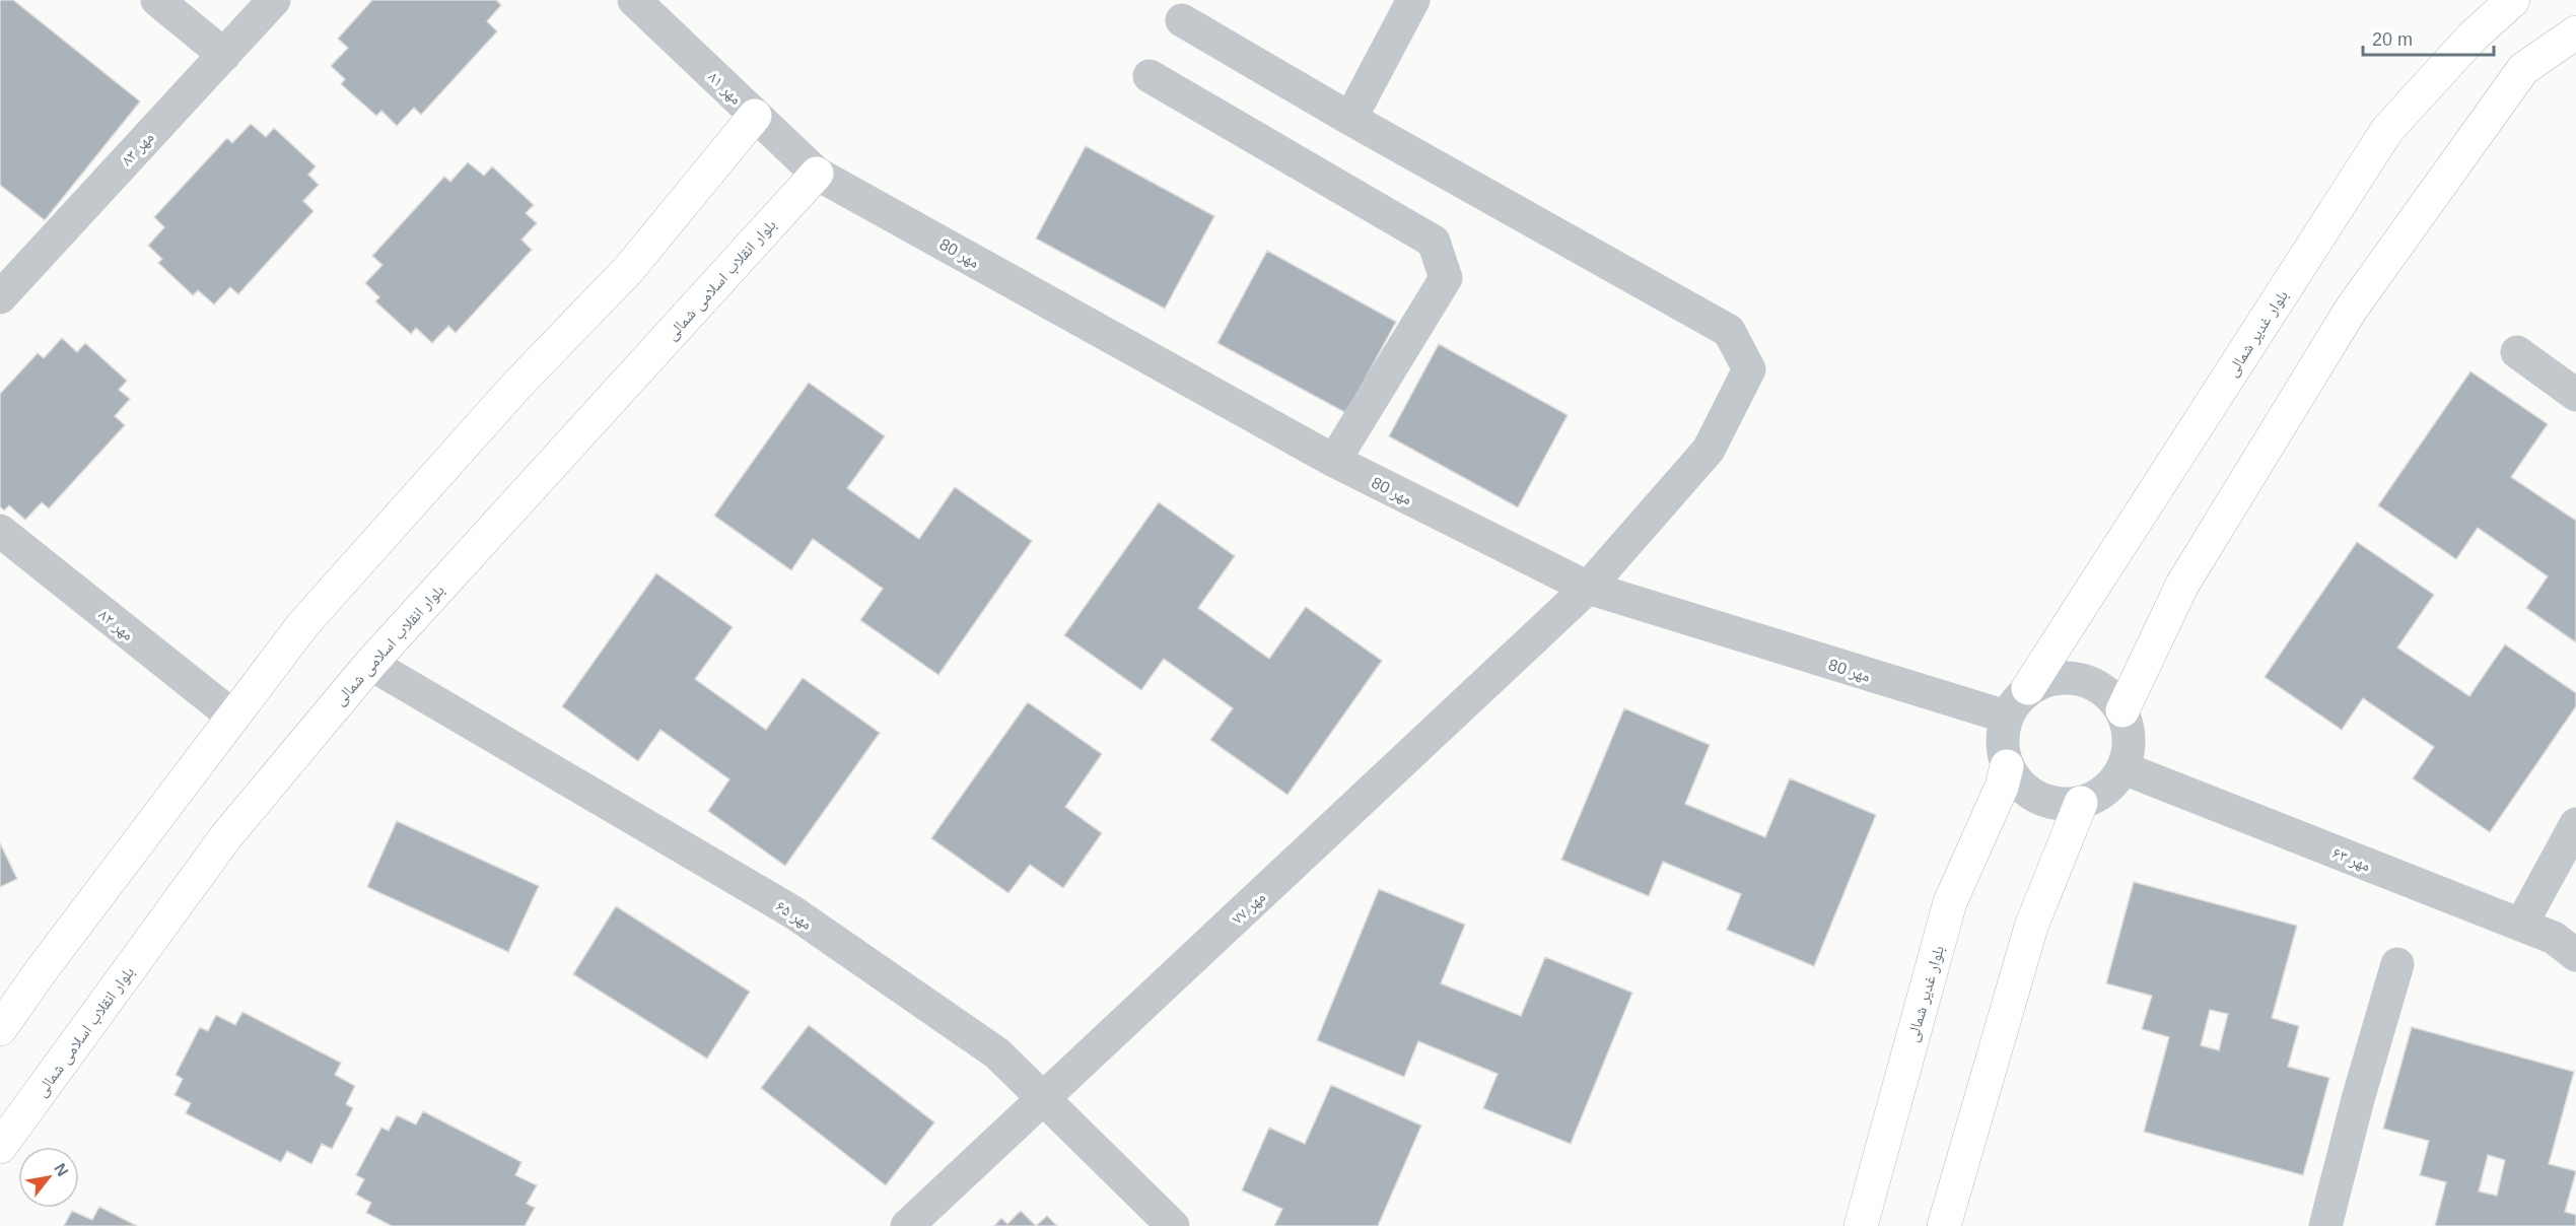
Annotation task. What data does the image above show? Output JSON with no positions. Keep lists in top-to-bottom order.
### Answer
{
  "streets": {
    "main road": ["بلوار انقلاب اسلامی شمالی", "بلوار غدیر شمالی"],
    "street": [
      "مهر ۸۱",
      "مهر ۸۳",
      "مهر 80",
      "مهر ۸۲",
      "مهر ۶۳",
      "مهر ۷۷",
      "مهر ۶۵"
    ]
  },
  "crossings": [
    ["مهر ۸۱", "مهر 80"],
    ["مهر ۸۱", "بلوار انقلاب اسلامی شمالی"],
    ["مهر 80", "بلوار انقلاب اسلامی شمالی"],
    ["مهر 80", "بلوار غدیر شمالی"],
    ["مهر 80", "مهر ۶۳"],
    ["مهر 80", "مهر ۷۷"],
    ["بلوار انقلاب اسلامی شمالی", "مهر ۶۵"],
    ["بلوار غدیر شمالی", "مهر ۶۳"],
    ["مهر ۷۷", "مهر ۶۵"]
  ],
  "scale_bar": "20 m",
  "north": "top right"
}
